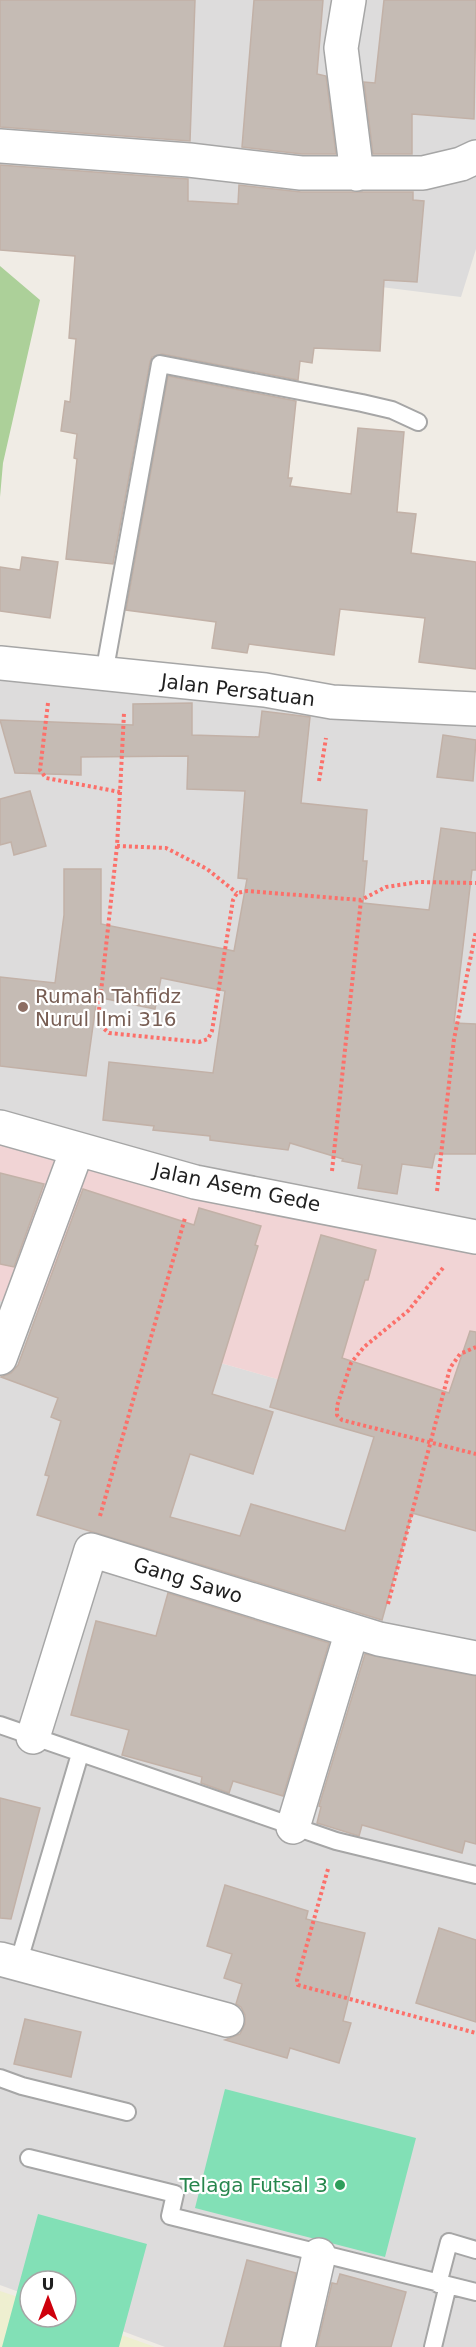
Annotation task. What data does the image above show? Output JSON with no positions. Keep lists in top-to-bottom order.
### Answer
{
  "streets": {
    "street": ["Jalan Persatuan", "Jalan Asem Gede", "Gang Sawo"]
  },
  "places": ["Rumah Tahfidz Nurul Ilmi 316", "Telaga Futsal 3"],
  "north": "top"
}
